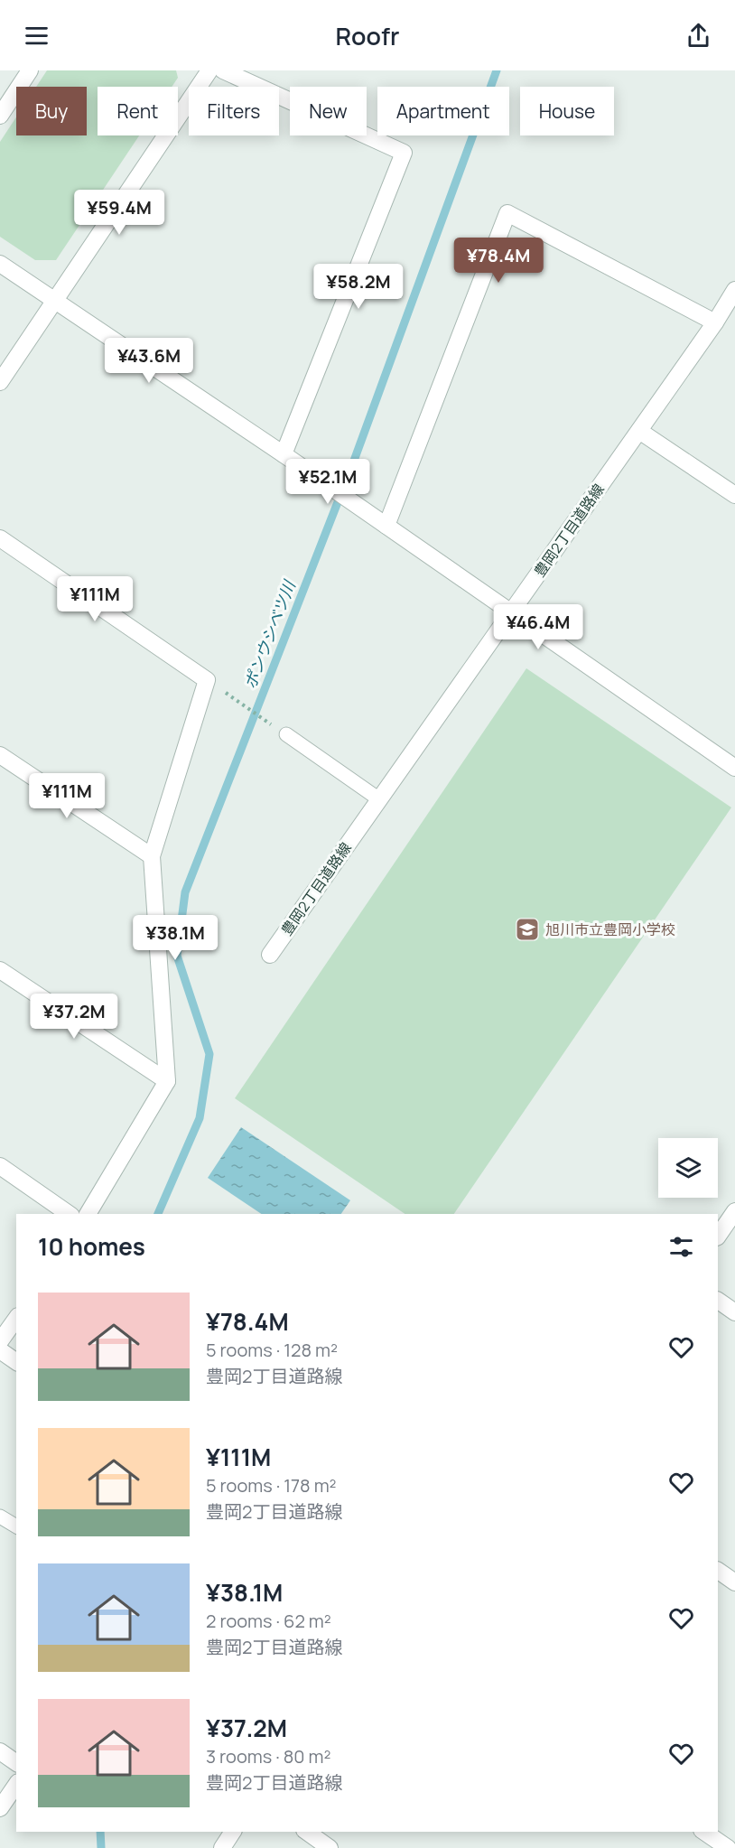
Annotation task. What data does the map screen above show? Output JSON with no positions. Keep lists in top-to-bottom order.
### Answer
{
  "streets": {
    "street": ["豊岡2丁目道路線"]
  },
  "water": ["ポンウシベツ川"],
  "places": {
    "school or university": ["旭川市立豊岡小学校"]
  },
  "page": {
    "header": "Roofr",
    "chip": [
      "Buy",
      "Rent",
      "Filters",
      "New",
      "Apartment",
      "House"
    ],
    "price": [
      "¥59.4M",
      "¥78.4M",
      "¥58.2M",
      "¥43.6M",
      "¥52.1M",
      "¥111M",
      "¥46.4M",
      "¥111M",
      "¥38.1M",
      "¥37.2M"
    ],
    "heading": "10 homes",
    "list": [
      {
        "name": "¥78.4M",
        "note": "5 rooms · 128 m² · 豊岡2丁目道路線"
      },
      {
        "name": "¥111M",
        "note": "5 rooms · 178 m² · 豊岡2丁目道路線"
      },
      {
        "name": "¥38.1M",
        "note": "2 rooms · 62 m² · 豊岡2丁目道路線"
      },
      {
        "name": "¥37.2M",
        "note": "3 rooms · 80 m² · 豊岡2丁目道路線"
      }
    ]
  }
}
